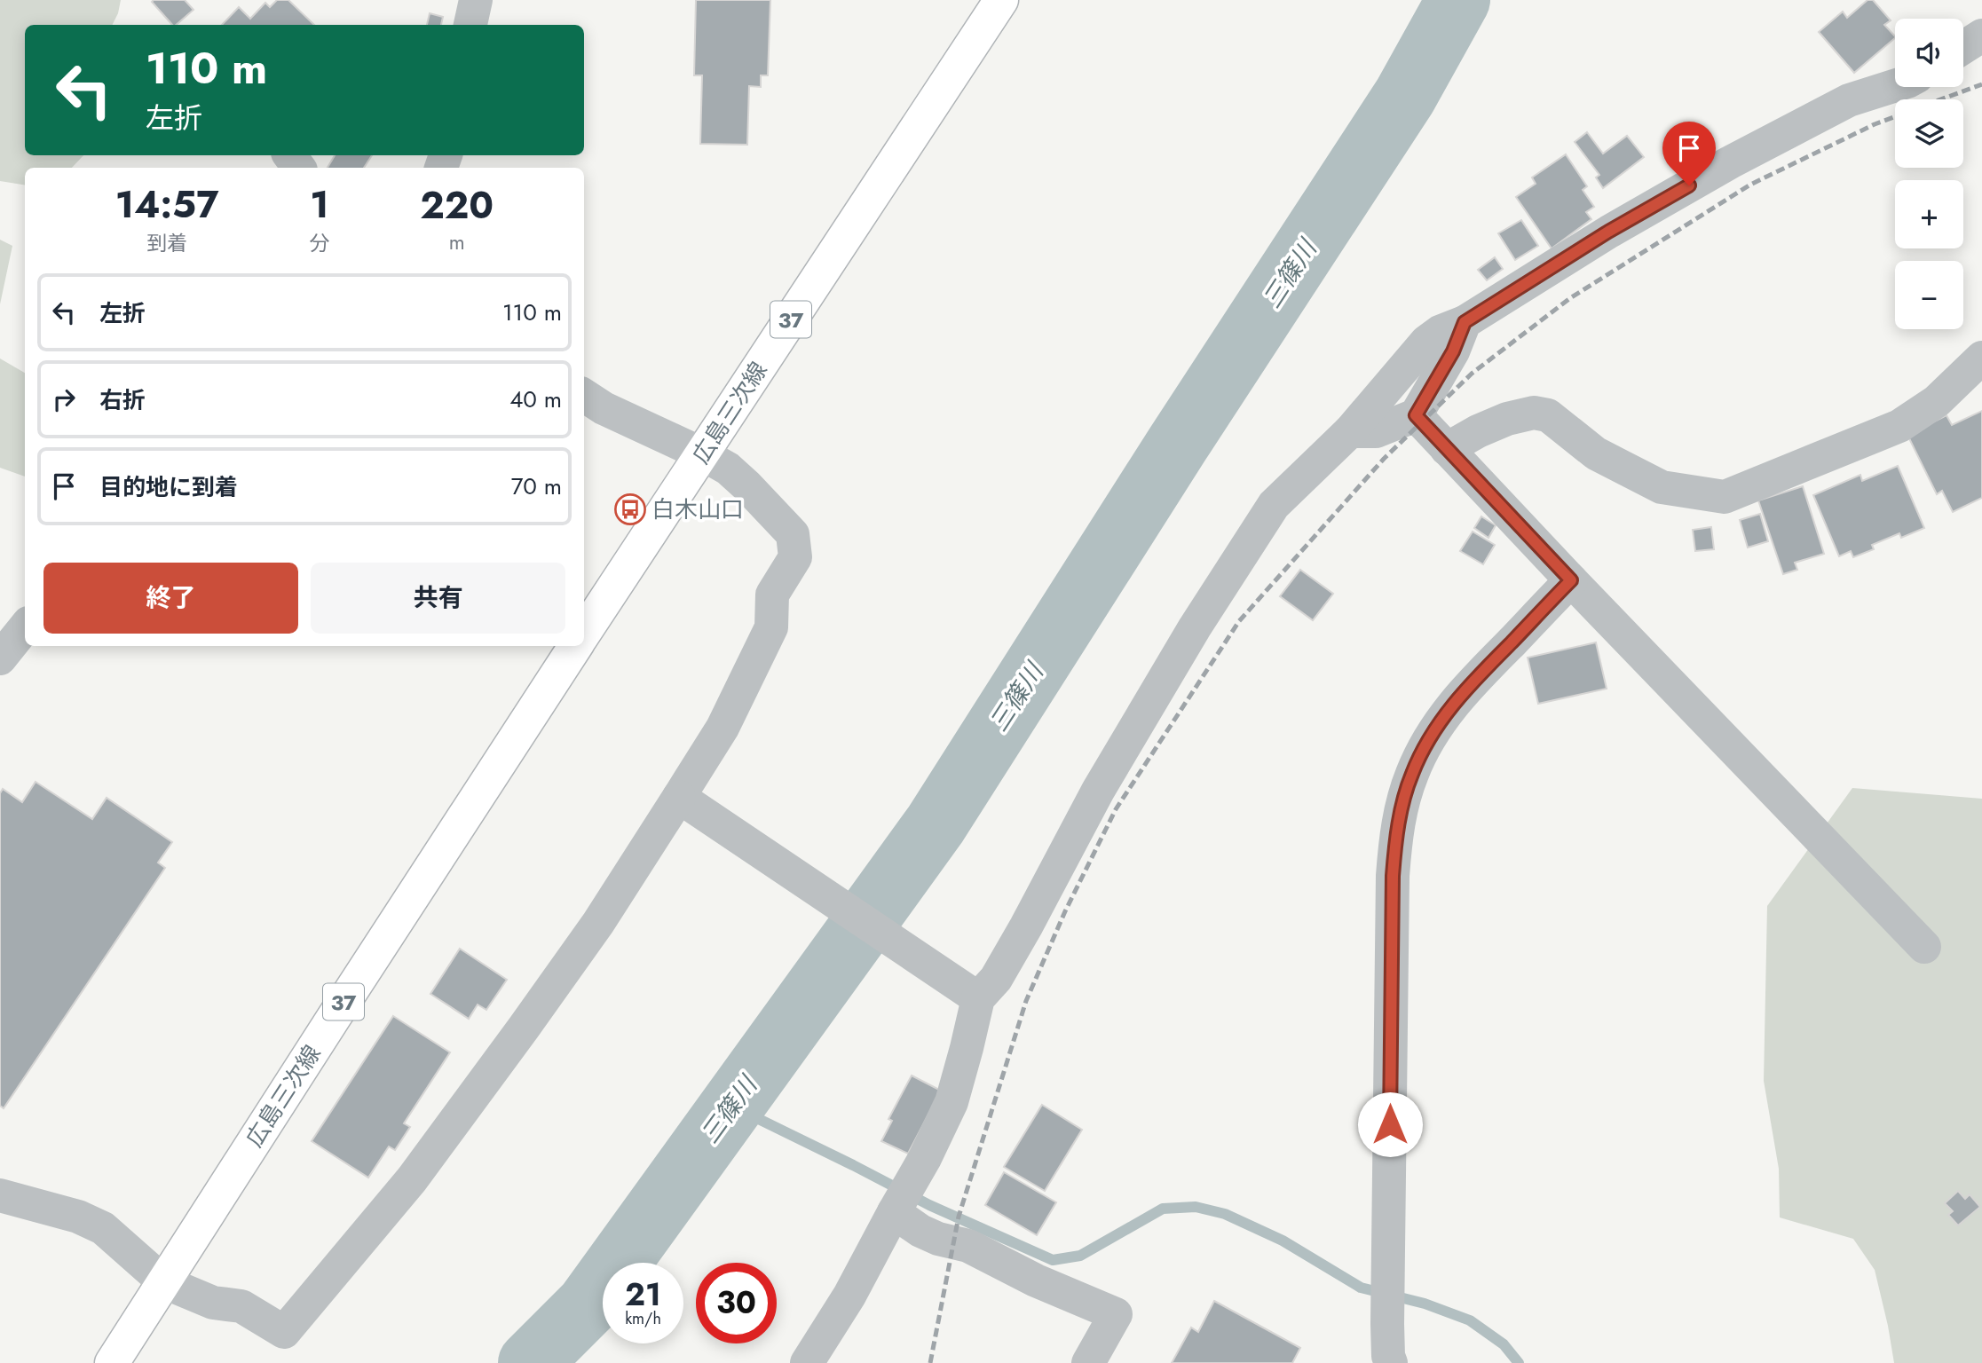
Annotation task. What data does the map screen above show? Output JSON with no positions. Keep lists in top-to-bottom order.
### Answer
{
  "streets": {
    "main road": ["37", "広島三次線"]
  },
  "water": ["三篠川"],
  "places": {
    "bus stop": ["白木山口"]
  },
  "page": {
    "map_buttons": ["+", "−"],
    "turn": ["110 m", "左折"],
    "eta": [
      "14:57",
      "到着",
      "1",
      "分",
      "220",
      "m"
    ],
    "list": [
      {
        "name": "左折",
        "value": "110 m"
      },
      {
        "name": "右折",
        "value": "40 m"
      },
      {
        "name": "目的地に到着",
        "value": "70 m"
      }
    ],
    "buttons": ["終了", "共有"],
    "speed": "21 km/h",
    "limit": "30"
  }
}
